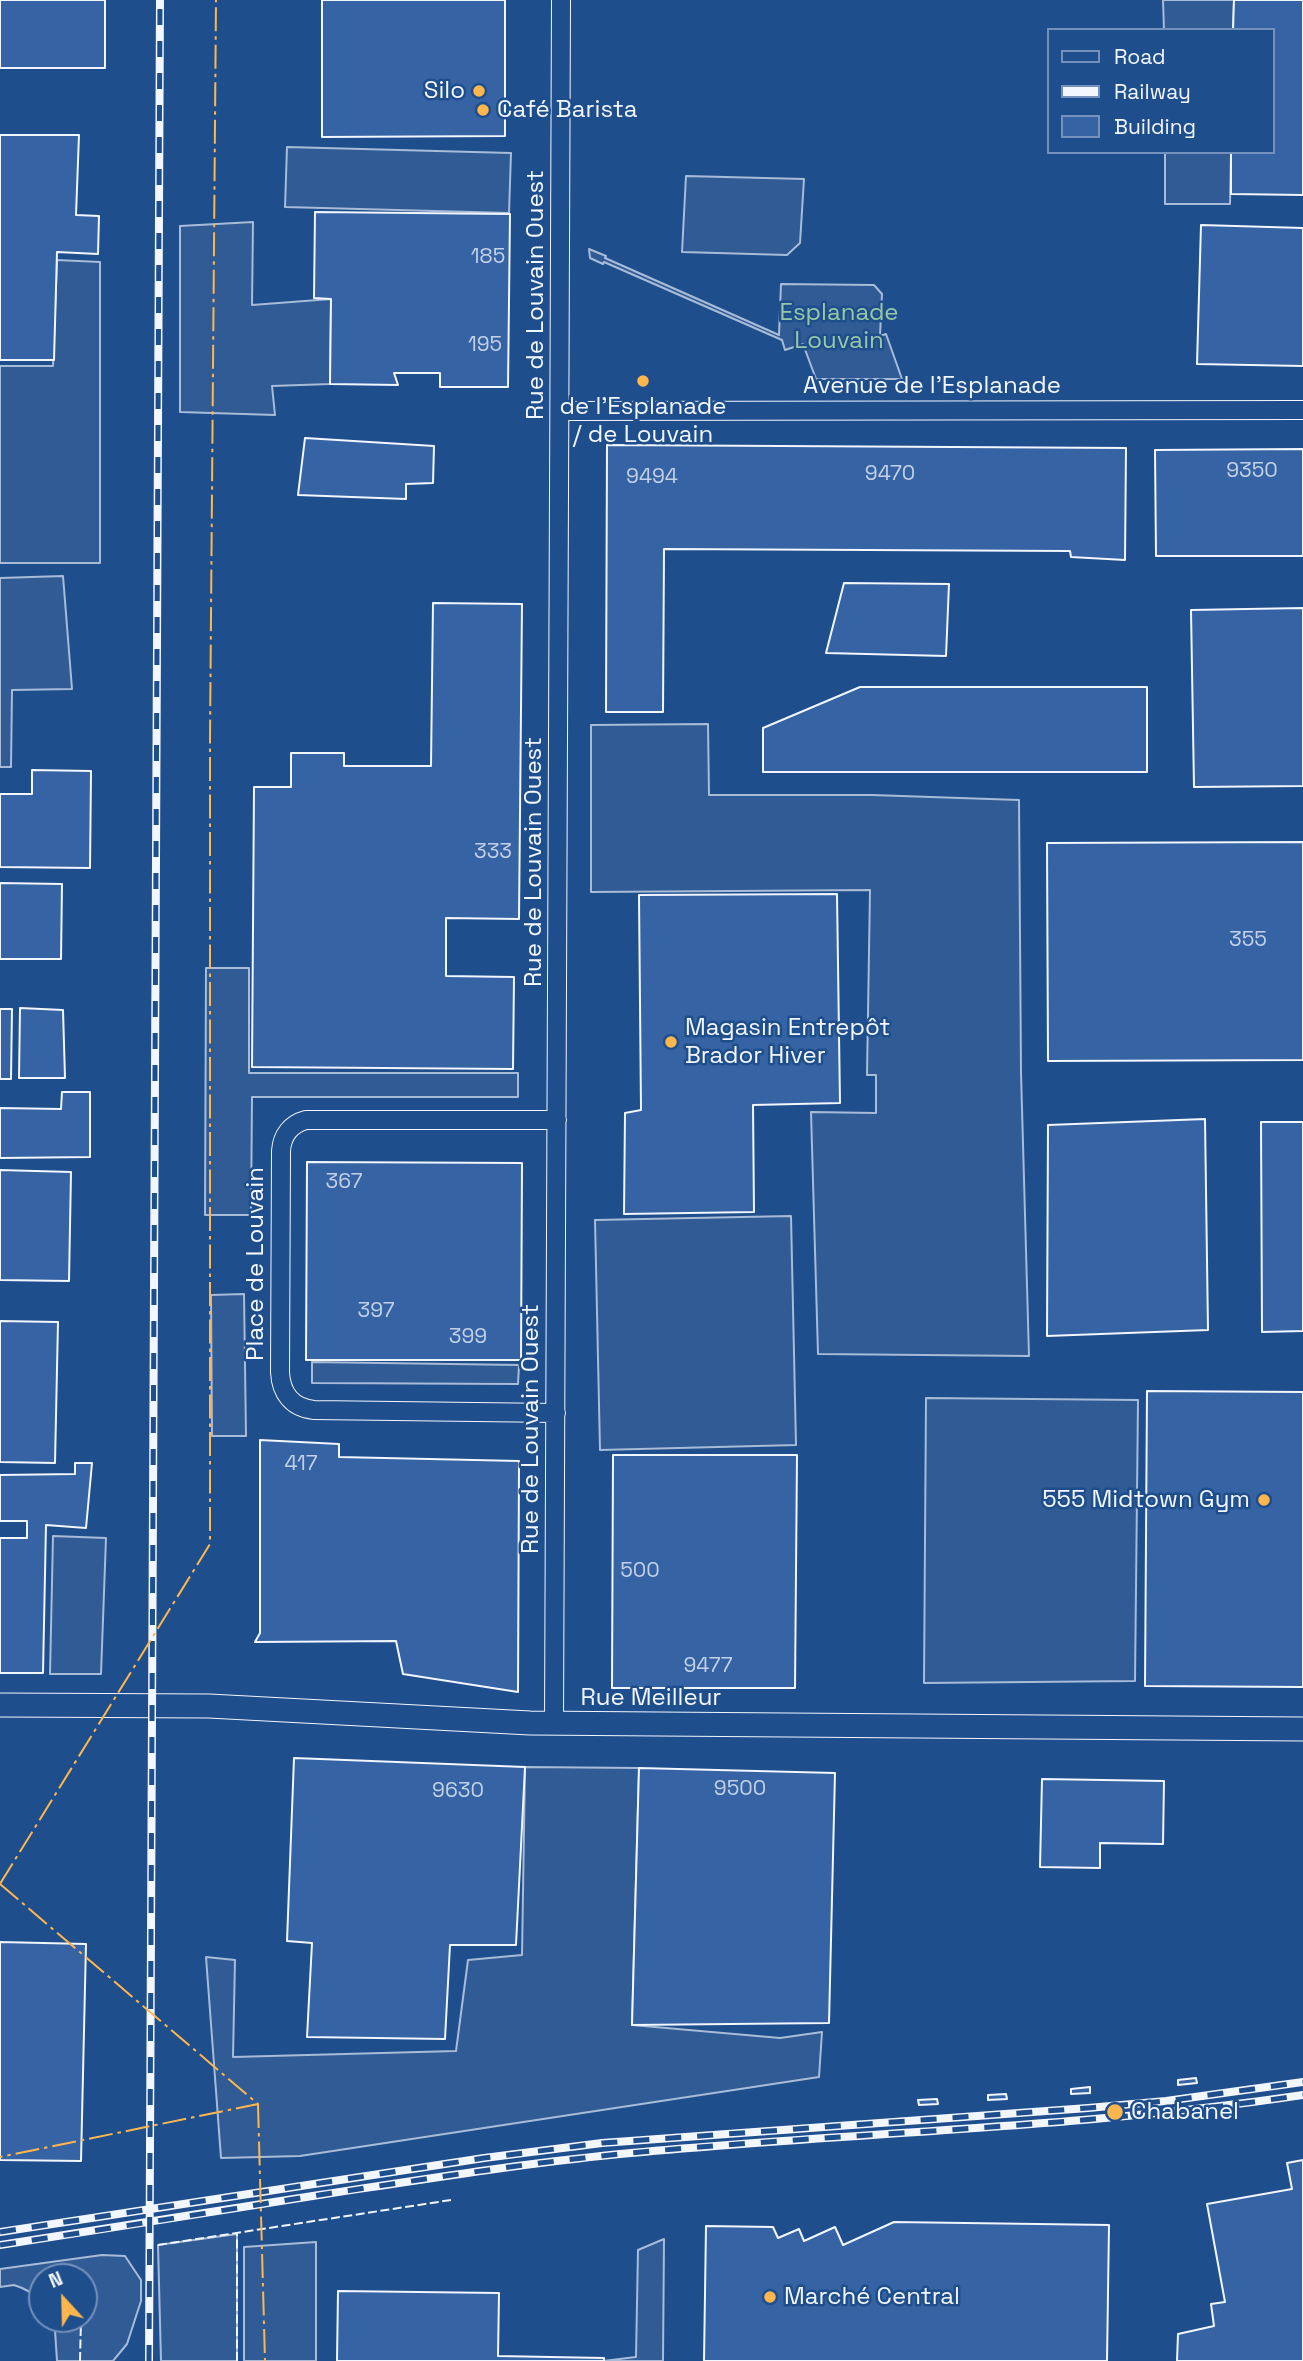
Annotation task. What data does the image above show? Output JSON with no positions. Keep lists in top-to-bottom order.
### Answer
{
  "streets": {
    "street": [
      "Rue de Louvain Ouest",
      "Avenue de l'Esplanade",
      "Place de Louvain",
      "Rue Meilleur"
    ]
  },
  "crossings": [
    ["Rue de Louvain Ouest", "Avenue de l'Esplanade"],
    ["Rue de Louvain Ouest", "Place de Louvain"],
    ["Rue de Louvain Ouest", "Rue Meilleur"]
  ],
  "parks": ["Esplanade Louvain"],
  "places": [
    "Silo",
    "Café Barista",
    "de l'Esplanade / de Louvain",
    "Magasin Entrepôt Brador Hiver",
    "555 Midtown Gym",
    "Chabanel",
    "Marché Central"
  ],
  "house_numbers": [
    "185",
    "195",
    "9350",
    "9470",
    "9494",
    "333",
    "355",
    "367",
    "397",
    "399",
    "417",
    "500",
    "9477",
    "9500",
    "9630"
  ],
  "legend": ["Road", "Railway", "Building"],
  "north": "top"
}
